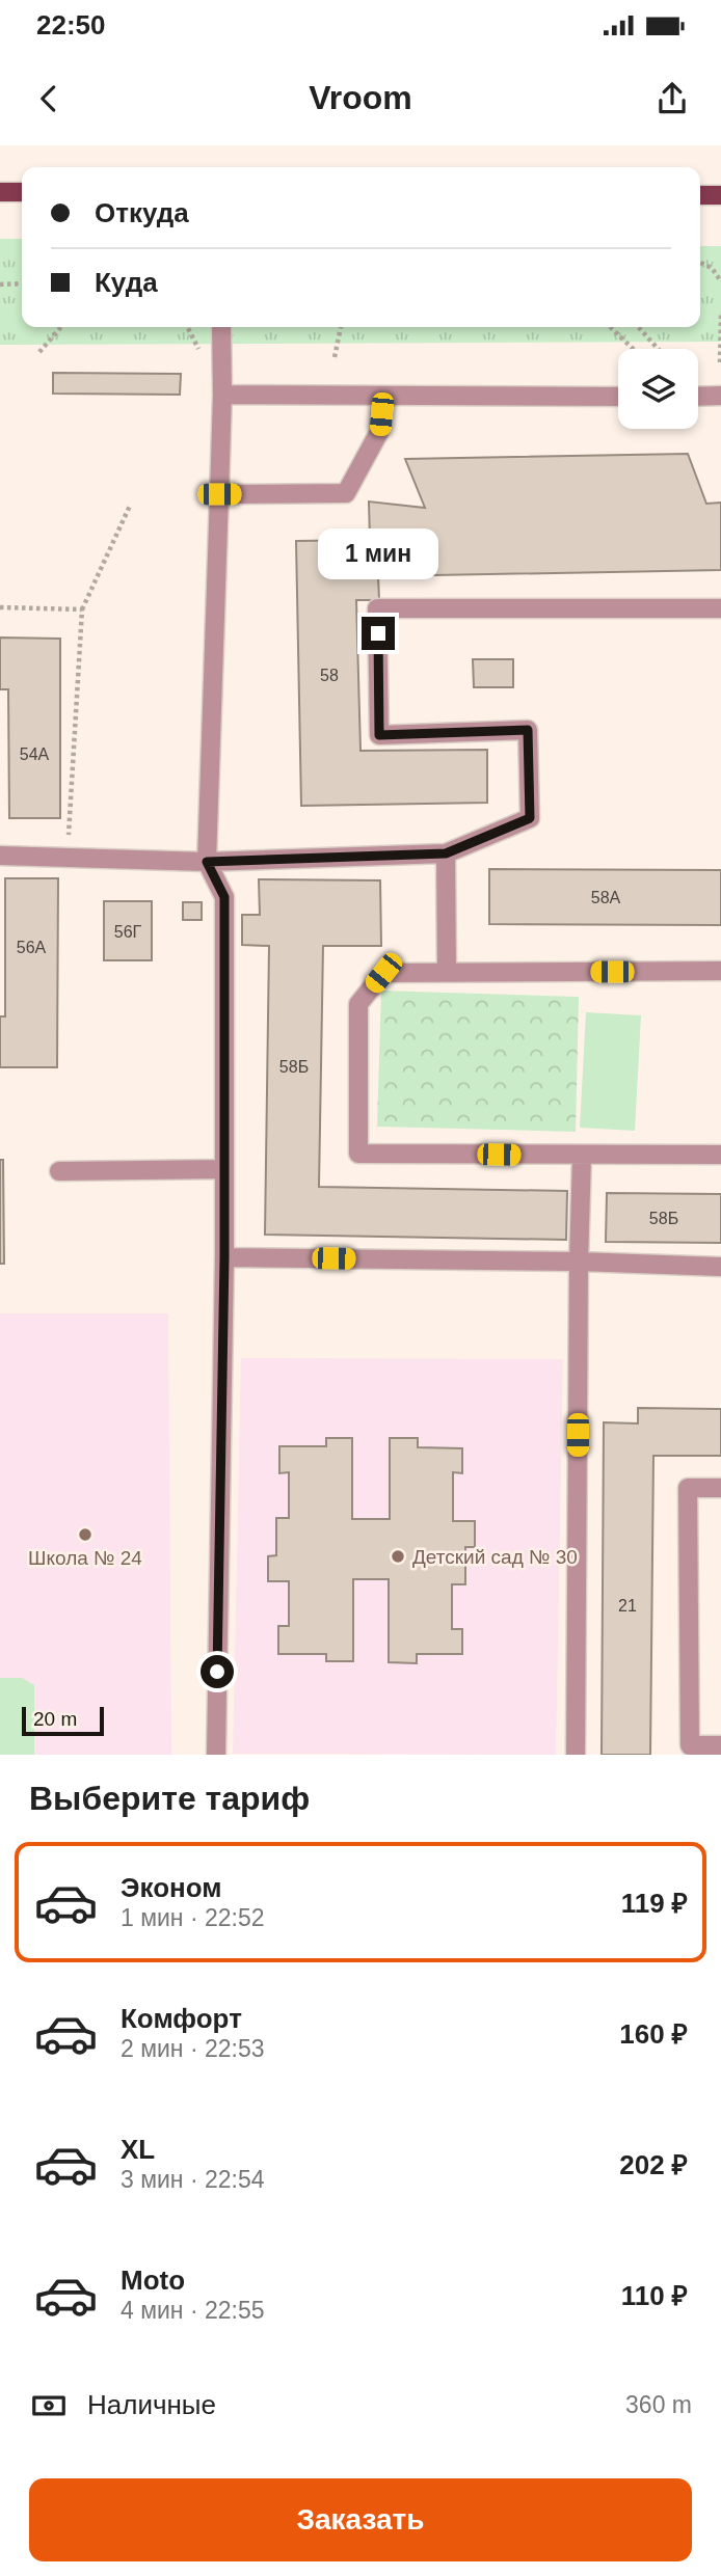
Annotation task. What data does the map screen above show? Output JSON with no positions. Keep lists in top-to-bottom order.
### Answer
{
  "places": ["Школа № 24", "Детский сад № 30"],
  "house_numbers": [
    "58",
    "54А",
    "58А",
    "56Г",
    "56А",
    "58Б",
    "58Б",
    "21"
  ],
  "scale_bar": "20 m",
  "page": {
    "status": "22:50",
    "header": "Vroom",
    "banner": ["Откуда", "Куда"],
    "bubble": "1 мин",
    "scale": "20 m",
    "heading": "Выберите тариф",
    "list": [
      {
        "name": "Эконом",
        "note": "1 мин · 22:52",
        "value": "119 ₽"
      },
      {
        "name": "Комфорт",
        "note": "2 мин · 22:53",
        "value": "160 ₽"
      },
      {
        "name": "XL",
        "note": "3 мин · 22:54",
        "value": "202 ₽"
      },
      {
        "name": "Moto",
        "note": "4 мин · 22:55",
        "value": "110 ₽"
      }
    ],
    "pay": ["Наличные", "360 m"],
    "buttons": "Заказать"
  }
}
